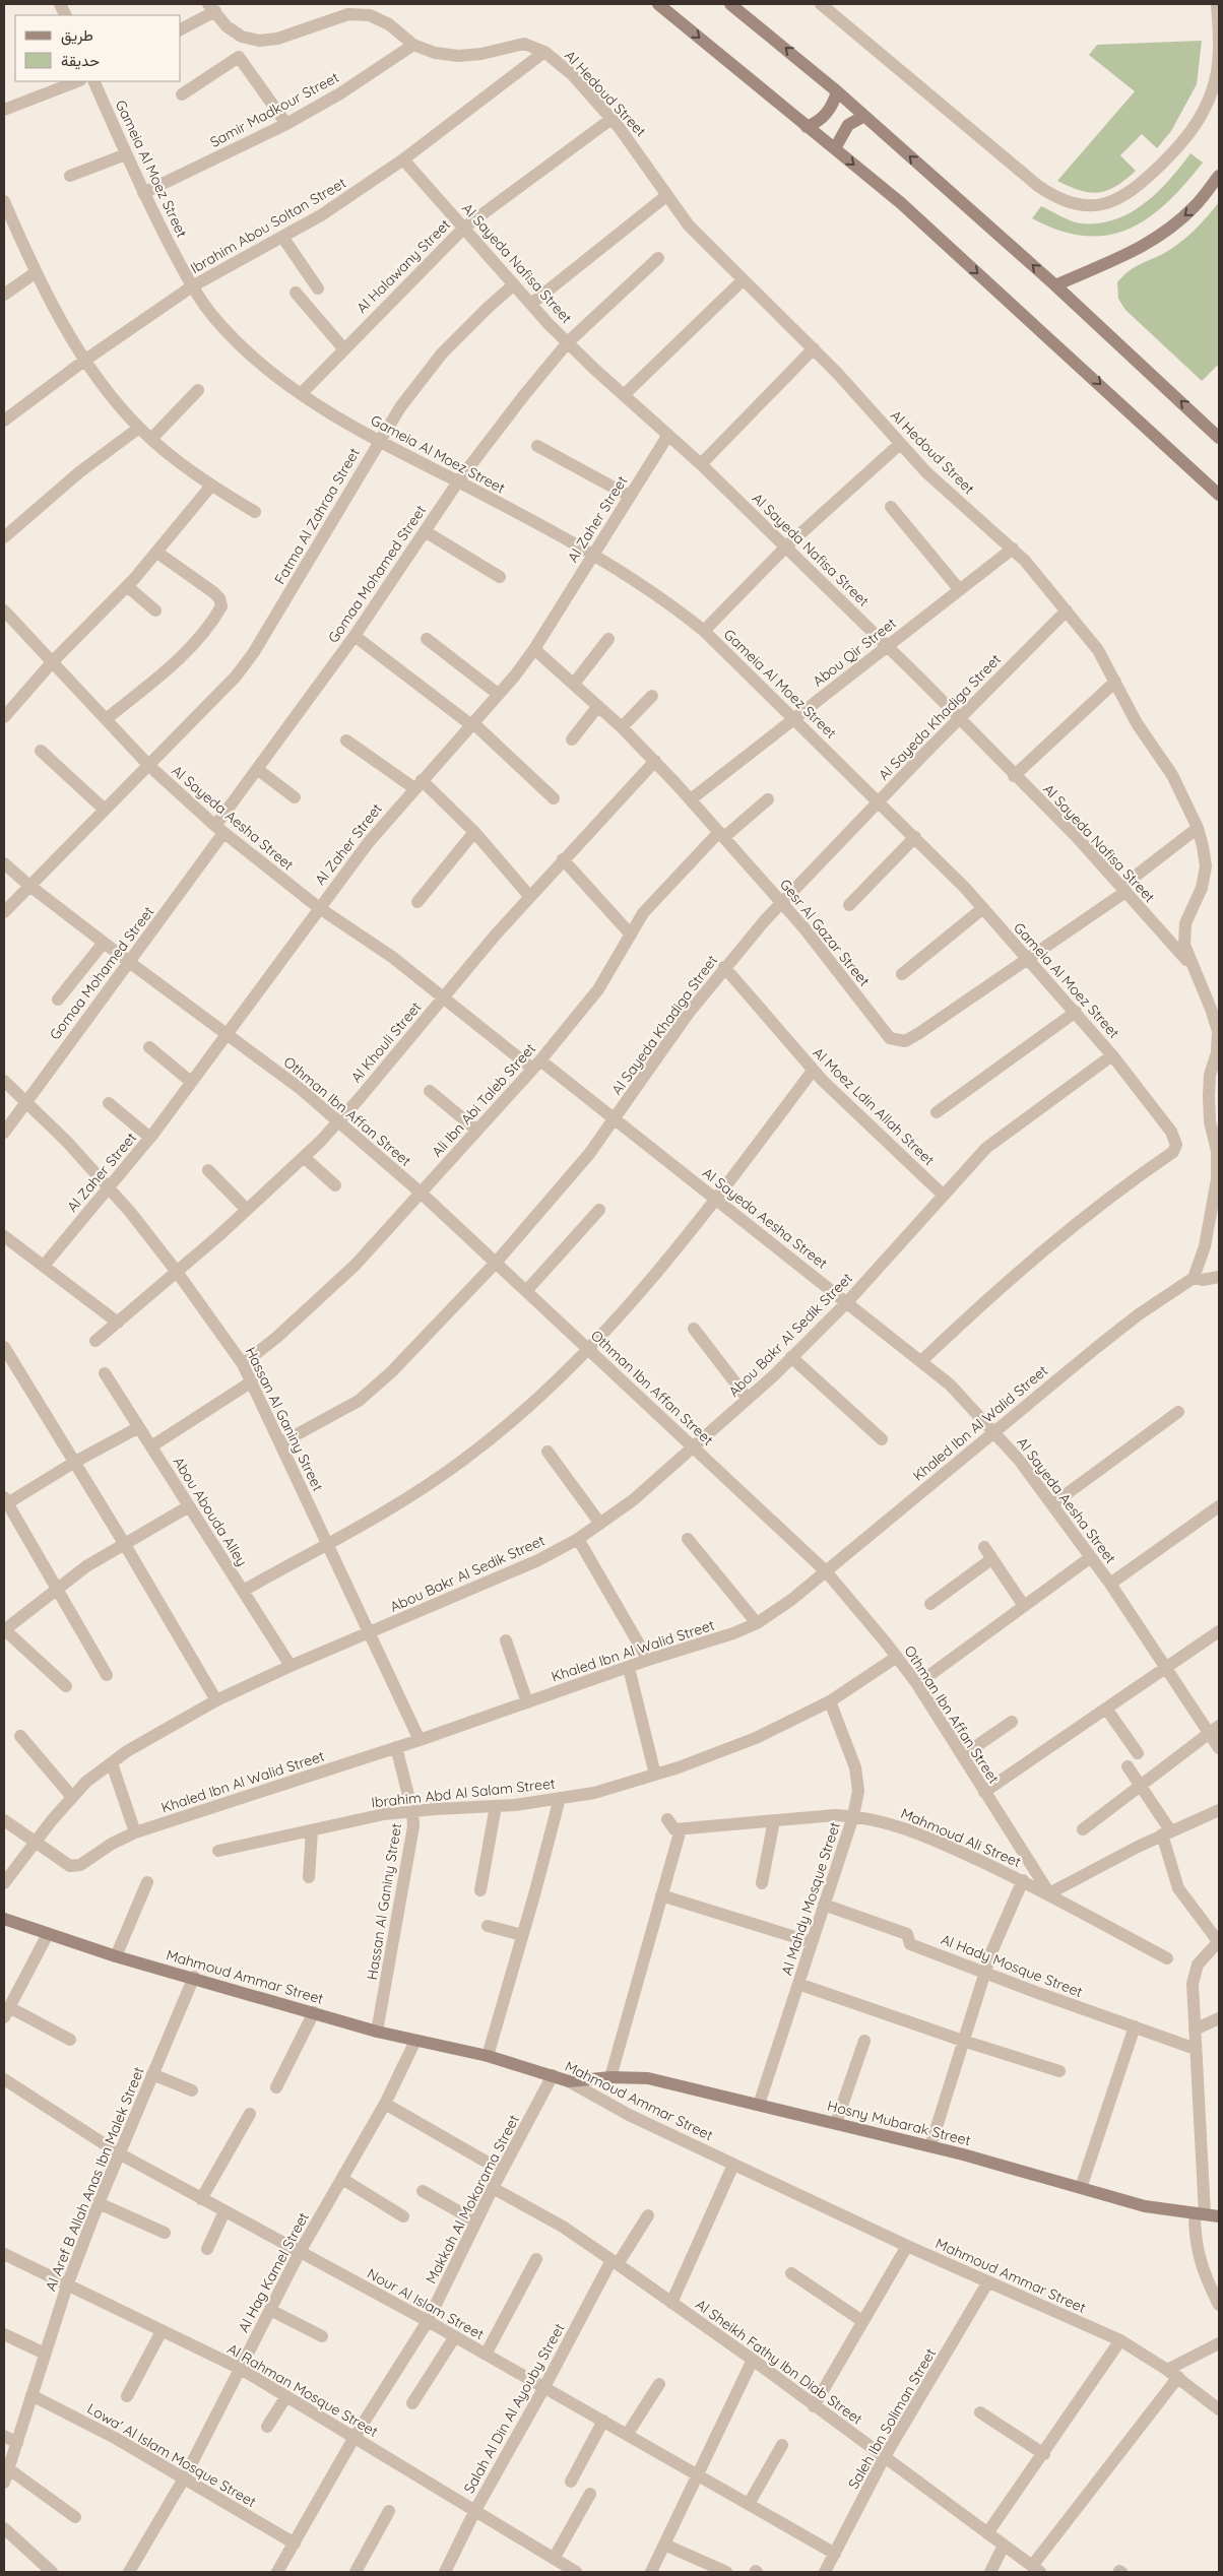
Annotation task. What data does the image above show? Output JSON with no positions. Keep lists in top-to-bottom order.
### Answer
{
  "streets": {
    "street": [
      "Al Hedoud Street",
      "Samir Madkour Street",
      "Gameia Al Moez Street",
      "Ibrahim Abou Soltan Street",
      "Al Sayeda Nafisa Street",
      "Al Halawany Street",
      "Fatma Al Zahraa Street",
      "Al Zaher Street",
      "Gomaa Mohamed Street",
      "Abou Qir Street",
      "Al Sayeda Khadiga Street",
      "Al Sayeda Aesha Street",
      "Gesr Al Gazar Street",
      "Al Khouli Street",
      "Ali Ibn Abi Taleb Street",
      "Al Moez Ldin Allah Street",
      "Othman Ibn Affan Street",
      "Abou Bakr Al Sedik Street",
      "Hassan Al Ganiny Street",
      "Khaled Ibn Al Walid Street",
      "Abou Abouda Alley",
      "Ibrahim Abd Al Salam Street",
      "Mahmoud Ali Street",
      "Al Mahdy Mosque Street",
      "Al Hady Mosque Street",
      "Mahmoud Ammar Street",
      "Hosny Mubarak Street",
      "Al Aref B Allah Anas Ibn Malek Street",
      "Makkah Al Mokarama Street",
      "Al Hag Kamel Street",
      "Nour Al Islam Street",
      "Al Sheikh Fathy Ibn Diab Street",
      "Al Rahman Mosque Street",
      "Salah Al Din Al Ayouby Street",
      "Saleh Ibn Soliman Street",
      "Lowa' Al Islam Mosque Street"
    ]
  },
  "crossings": [
    ["Al Hedoud Street", "Samir Madkour Street"],
    ["Al Hedoud Street", "Ibrahim Abou Soltan Street"],
    ["Al Hedoud Street", "Al Sayeda Nafisa Street"],
    ["Al Hedoud Street", "Al Halawany Street"],
    ["Al Hedoud Street", "Abou Qir Street"],
    ["Al Hedoud Street", "Al Sayeda Khadiga Street"],
    ["Al Hedoud Street", "Gesr Al Gazar Street"],
    ["Al Hedoud Street", "Khaled Ibn Al Walid Street"],
    ["Samir Madkour Street", "Gameia Al Moez Street"],
    ["Gameia Al Moez Street", "Ibrahim Abou Soltan Street"],
    ["Gameia Al Moez Street", "Al Halawany Street"],
    ["Gameia Al Moez Street", "Fatma Al Zahraa Street"],
    ["Gameia Al Moez Street", "Al Zaher Street"],
    ["Gameia Al Moez Street", "Gomaa Mohamed Street"],
    ["Gameia Al Moez Street", "Abou Qir Street"],
    ["Gameia Al Moez Street", "Al Sayeda Khadiga Street"],
    ["Gameia Al Moez Street", "Al Sayeda Aesha Street"],
    ["Gameia Al Moez Street", "Gesr Al Gazar Street"],
    ["Gameia Al Moez Street", "Abou Bakr Al Sedik Street"],
    ["Ibrahim Abou Soltan Street", "Al Sayeda Nafisa Street"],
    ["Al Sayeda Nafisa Street", "Al Halawany Street"],
    ["Al Sayeda Nafisa Street", "Fatma Al Zahraa Street"],
    ["Al Sayeda Nafisa Street", "Al Zaher Street"],
    ["Al Sayeda Nafisa Street", "Gomaa Mohamed Street"],
    ["Al Sayeda Nafisa Street", "Abou Qir Street"],
    ["Al Sayeda Nafisa Street", "Al Sayeda Khadiga Street"],
    ["Al Sayeda Nafisa Street", "Gesr Al Gazar Street"],
    ["Fatma Al Zahraa Street", "Al Sayeda Aesha Street"],
    ["Fatma Al Zahraa Street", "Othman Ibn Affan Street"],
    ["Al Zaher Street", "Al Sayeda Aesha Street"],
    ["Al Zaher Street", "Gesr Al Gazar Street"],
    ["Al Zaher Street", "Othman Ibn Affan Street"],
    ["Al Zaher Street", "Hassan Al Ganiny Street"],
    ["Gomaa Mohamed Street", "Al Sayeda Aesha Street"],
    ["Gomaa Mohamed Street", "Othman Ibn Affan Street"],
    ["Gomaa Mohamed Street", "Hassan Al Ganiny Street"],
    ["Abou Qir Street", "Gesr Al Gazar Street"],
    ["Al Sayeda Khadiga Street", "Al Sayeda Aesha Street"],
    ["Al Sayeda Khadiga Street", "Gesr Al Gazar Street"],
    ["Al Sayeda Khadiga Street", "Al Moez Ldin Allah Street"],
    ["Al Sayeda Khadiga Street", "Othman Ibn Affan Street"],
    ["Al Sayeda Khadiga Street", "Hassan Al Ganiny Street"],
    ["Al Sayeda Aesha Street", "Al Khouli Street"],
    ["Al Sayeda Aesha Street", "Ali Ibn Abi Taleb Street"],
    ["Al Sayeda Aesha Street", "Abou Bakr Al Sedik Street"],
    ["Al Sayeda Aesha Street", "Khaled Ibn Al Walid Street"],
    ["Gesr Al Gazar Street", "Al Khouli Street"],
    ["Gesr Al Gazar Street", "Ali Ibn Abi Taleb Street"],
    ["Al Khouli Street", "Othman Ibn Affan Street"],
    ["Al Khouli Street", "Hassan Al Ganiny Street"],
    ["Ali Ibn Abi Taleb Street", "Othman Ibn Affan Street"],
    ["Ali Ibn Abi Taleb Street", "Hassan Al Ganiny Street"],
    ["Al Moez Ldin Allah Street", "Abou Bakr Al Sedik Street"],
    ["Othman Ibn Affan Street", "Abou Bakr Al Sedik Street"],
    ["Othman Ibn Affan Street", "Khaled Ibn Al Walid Street"],
    ["Othman Ibn Affan Street", "Ibrahim Abd Al Salam Street"],
    ["Othman Ibn Affan Street", "Mahmoud Ali Street"],
    ["Abou Bakr Al Sedik Street", "Hassan Al Ganiny Street"],
    ["Abou Bakr Al Sedik Street", "Khaled Ibn Al Walid Street"],
    ["Abou Bakr Al Sedik Street", "Abou Abouda Alley"],
    ["Hassan Al Ganiny Street", "Khaled Ibn Al Walid Street"],
    ["Hassan Al Ganiny Street", "Ibrahim Abd Al Salam Street"],
    ["Hassan Al Ganiny Street", "Mahmoud Ammar Street"],
    ["Ibrahim Abd Al Salam Street", "Al Mahdy Mosque Street"],
    ["Mahmoud Ali Street", "Al Mahdy Mosque Street"],
    ["Al Mahdy Mosque Street", "Al Hady Mosque Street"],
    ["Al Mahdy Mosque Street", "Hosny Mubarak Street"],
    ["Mahmoud Ammar Street", "Hosny Mubarak Street"],
    ["Mahmoud Ammar Street", "Al Aref B Allah Anas Ibn Malek Street"],
    ["Mahmoud Ammar Street", "Makkah Al Mokarama Street"],
    ["Mahmoud Ammar Street", "Al Hag Kamel Street"],
    ["Mahmoud Ammar Street", "Saleh Ibn Soliman Street"],
    ["Al Aref B Allah Anas Ibn Malek Street", "Nour Al Islam Street"],
    ["Al Aref B Allah Anas Ibn Malek Street", "Al Rahman Mosque Street"],
    ["Al Aref B Allah Anas Ibn Malek Street", "Lowa' Al Islam Mosque Street"],
    ["Makkah Al Mokarama Street", "Nour Al Islam Street"],
    ["Makkah Al Mokarama Street", "Al Sheikh Fathy Ibn Diab Street"],
    ["Makkah Al Mokarama Street", "Al Rahman Mosque Street"],
    ["Makkah Al Mokarama Street", "Lowa' Al Islam Mosque Street"],
    ["Al Hag Kamel Street", "Nour Al Islam Street"],
    ["Al Hag Kamel Street", "Al Rahman Mosque Street"],
    ["Al Hag Kamel Street", "Lowa' Al Islam Mosque Street"],
    ["Nour Al Islam Street", "Salah Al Din Al Ayouby Street"],
    ["Nour Al Islam Street", "Saleh Ibn Soliman Street"],
    ["Al Sheikh Fathy Ibn Diab Street", "Salah Al Din Al Ayouby Street"],
    ["Al Sheikh Fathy Ibn Diab Street", "Saleh Ibn Soliman Street"],
    ["Al Rahman Mosque Street", "Salah Al Din Al Ayouby Street"]
  ],
  "legend": ["طريق", "حديقة"]
}
